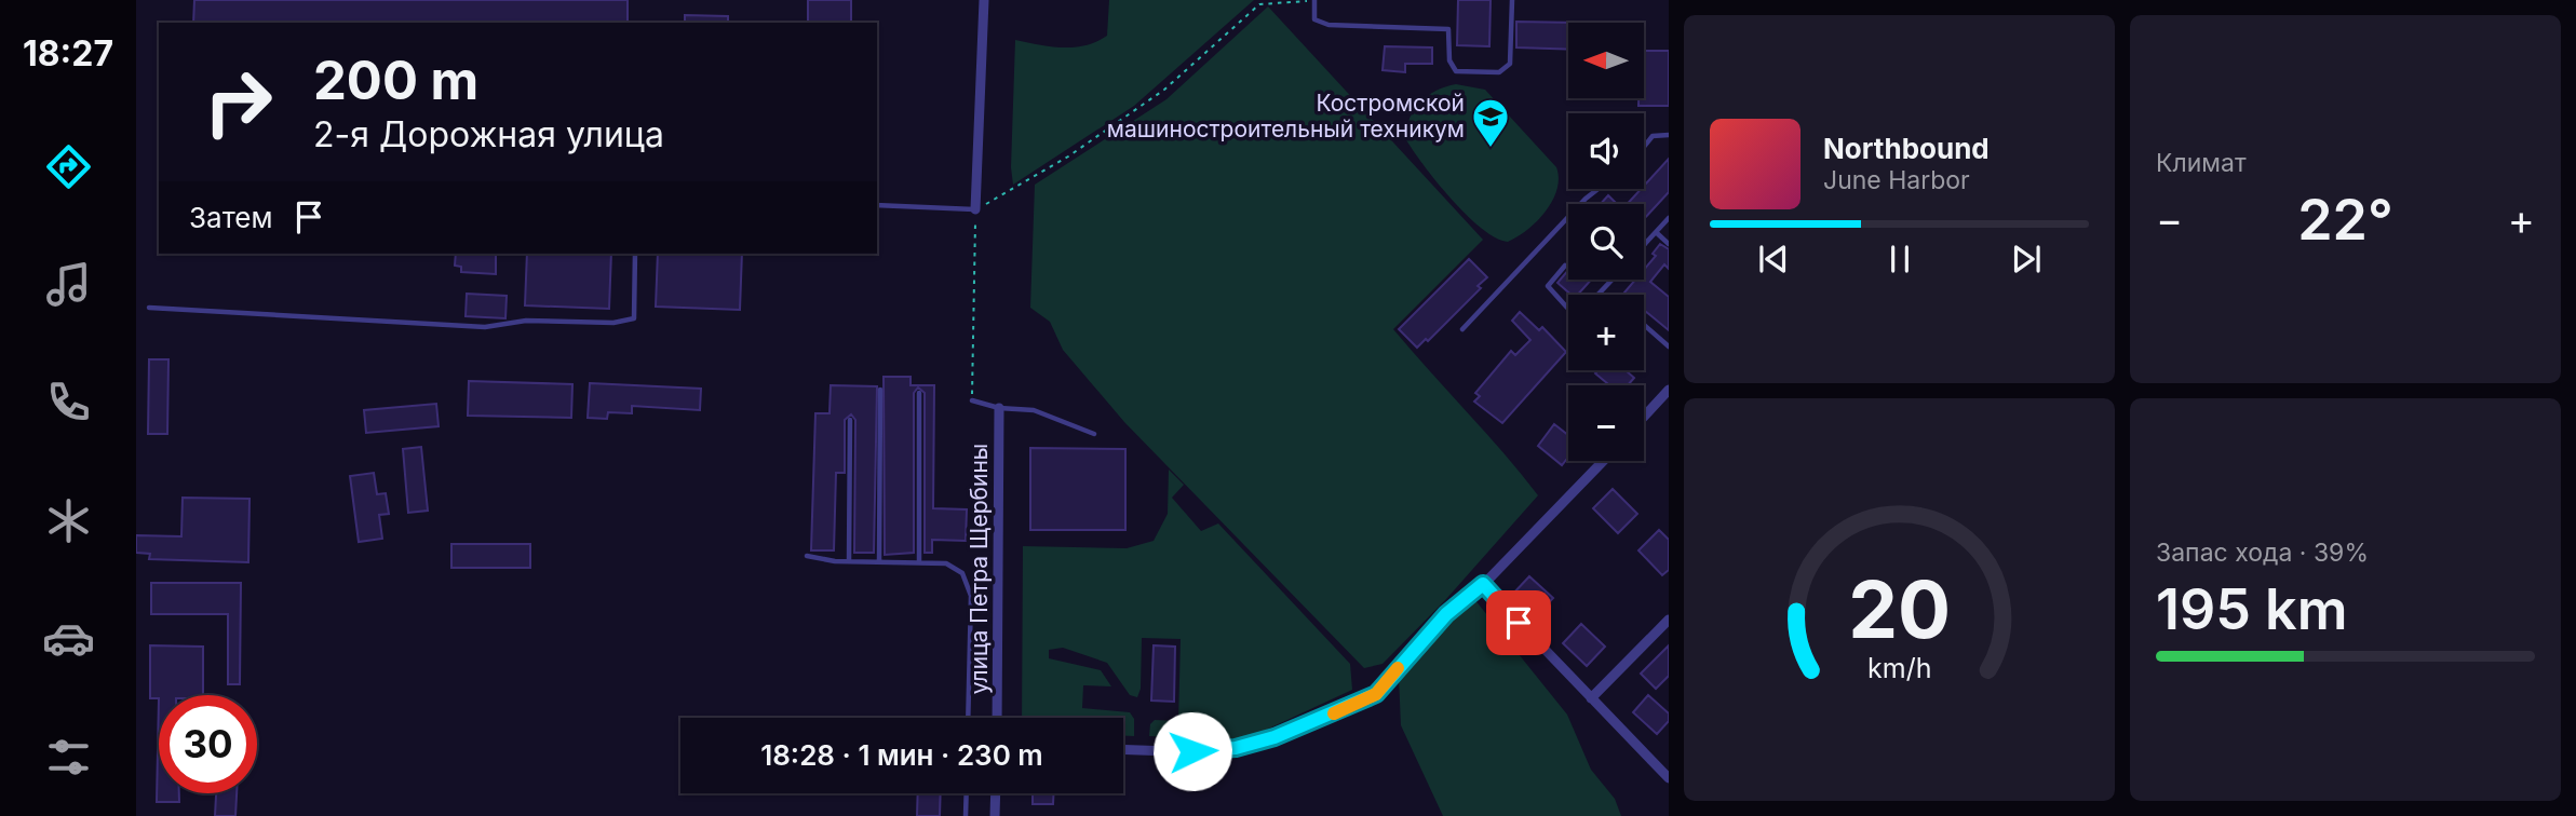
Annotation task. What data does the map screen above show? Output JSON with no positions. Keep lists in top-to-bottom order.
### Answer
{
  "streets": {
    "street": ["улица Петра Щербины"]
  },
  "places": {
    "school or university": ["Костромской машиностроительный техникум"]
  },
  "north": "left",
  "page": {
    "tabs": "18:27",
    "tile": [
      "Климат",
      ["Запас хода · 39%", "195 km"]
    ],
    "map_buttons": ["+", "−"],
    "turn": ["200 m", "2-я Дорожная улица"],
    "song": ["Northbound", "June Harbor"],
    "then": "Затем",
    "heat": ["−", "22°", "+"],
    "limit": "30",
    "trip": "18:28 · 1 мин · 230 m",
    "gauge": ["20", "km/h"]
  }
}
